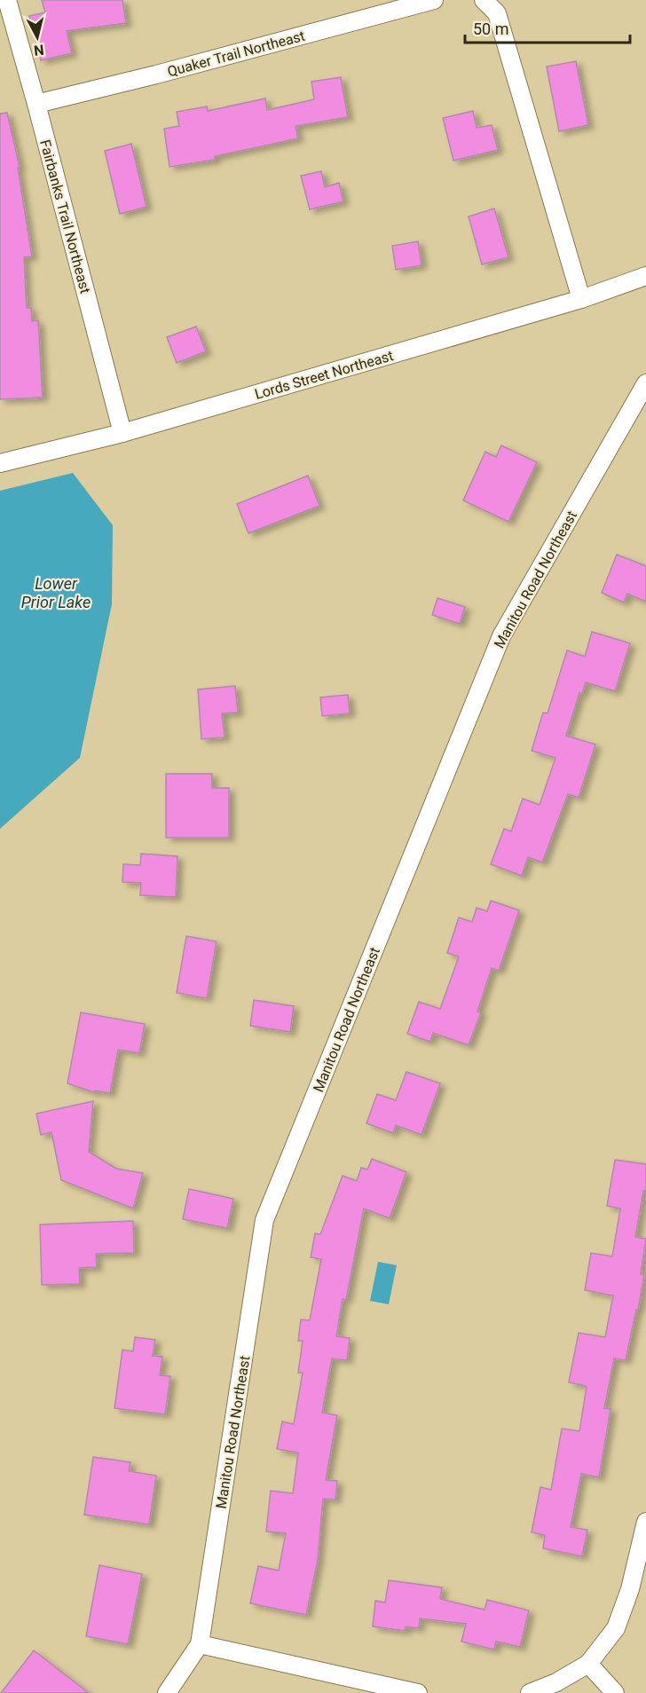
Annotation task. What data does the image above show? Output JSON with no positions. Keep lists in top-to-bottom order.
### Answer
{
  "streets": {
    "street": [
      "Quaker Trail Northeast",
      "Fairbanks Trail Northeast",
      "Lords Street Northeast",
      "Manitou Road Northeast"
    ]
  },
  "crossings": [
    ["Quaker Trail Northeast", "Fairbanks Trail Northeast"],
    ["Fairbanks Trail Northeast", "Lords Street Northeast"]
  ],
  "water": ["Lower Prior Lake"],
  "scale_bar": "50 m",
  "north": "bottom"
}
